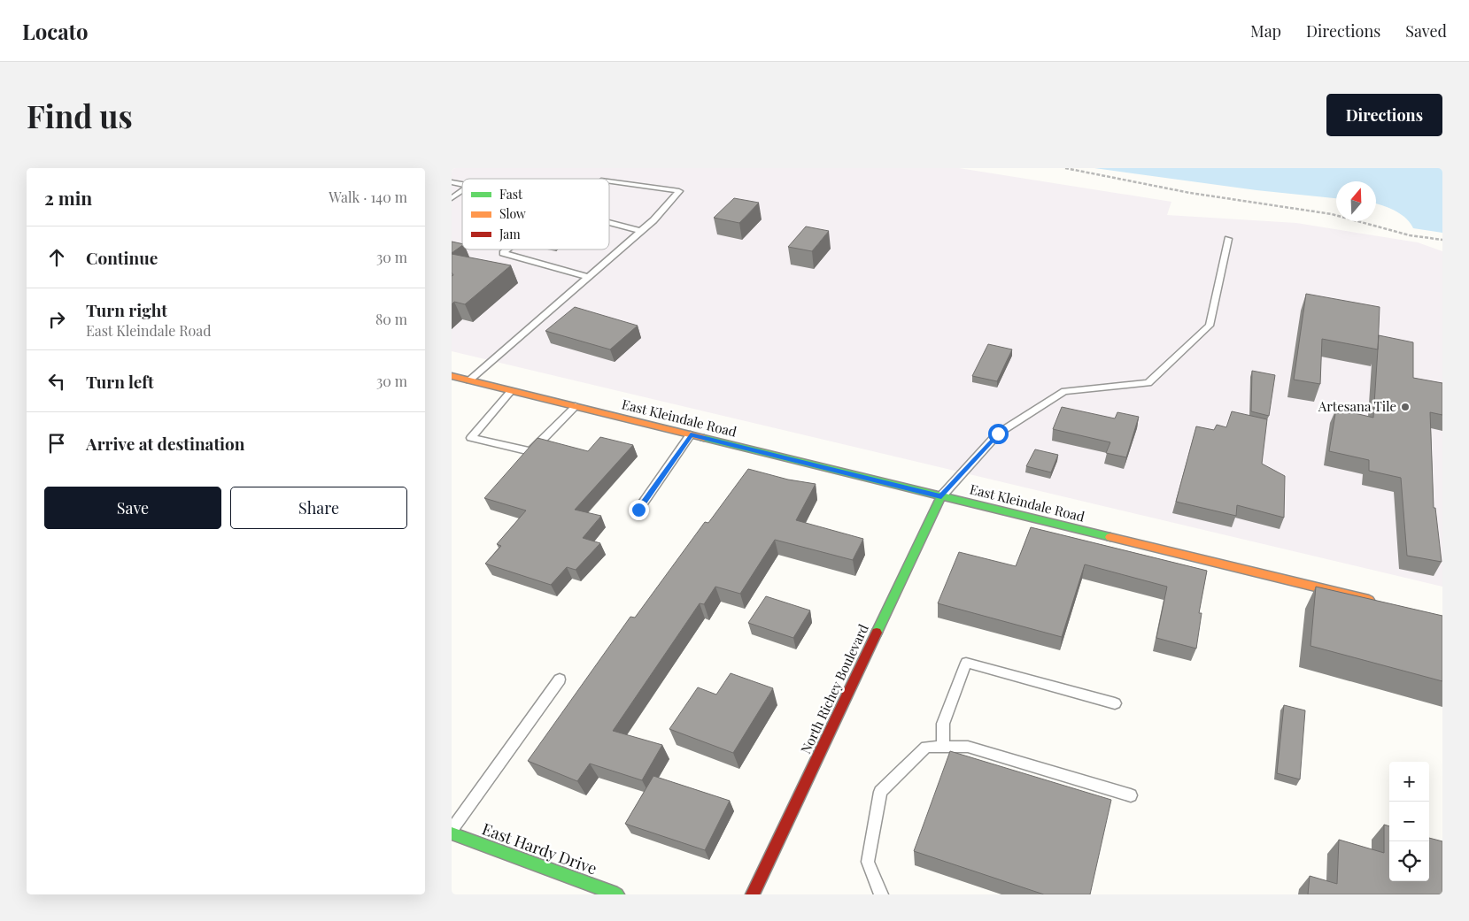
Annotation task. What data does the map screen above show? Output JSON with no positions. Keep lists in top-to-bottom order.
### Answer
{
  "streets": {
    "street": ["East Kleindale Road", "North Richey Boulevard", "East Hardy Drive"]
  },
  "crossings": [
    ["East Kleindale Road", "North Richey Boulevard"]
  ],
  "places": ["Artesana Tile"],
  "legend": ["Fast", "Slow", "Jam"],
  "north": "top",
  "page": {
    "header": "Locato",
    "nav": ["Map", "Directions", "Saved"],
    "buttons": [
      "Directions",
      ["Save", "Share"]
    ],
    "title": "Find us",
    "heading": ["2 min", "Walk · 140 m"],
    "list": [
      ["Continue", "30 m"],
      ["Turn right", "East Kleindale Road", "80 m"],
      ["Turn left", "30 m"],
      "Arrive at destination"
    ],
    "map_buttons": ["+", "−"]
  }
}
